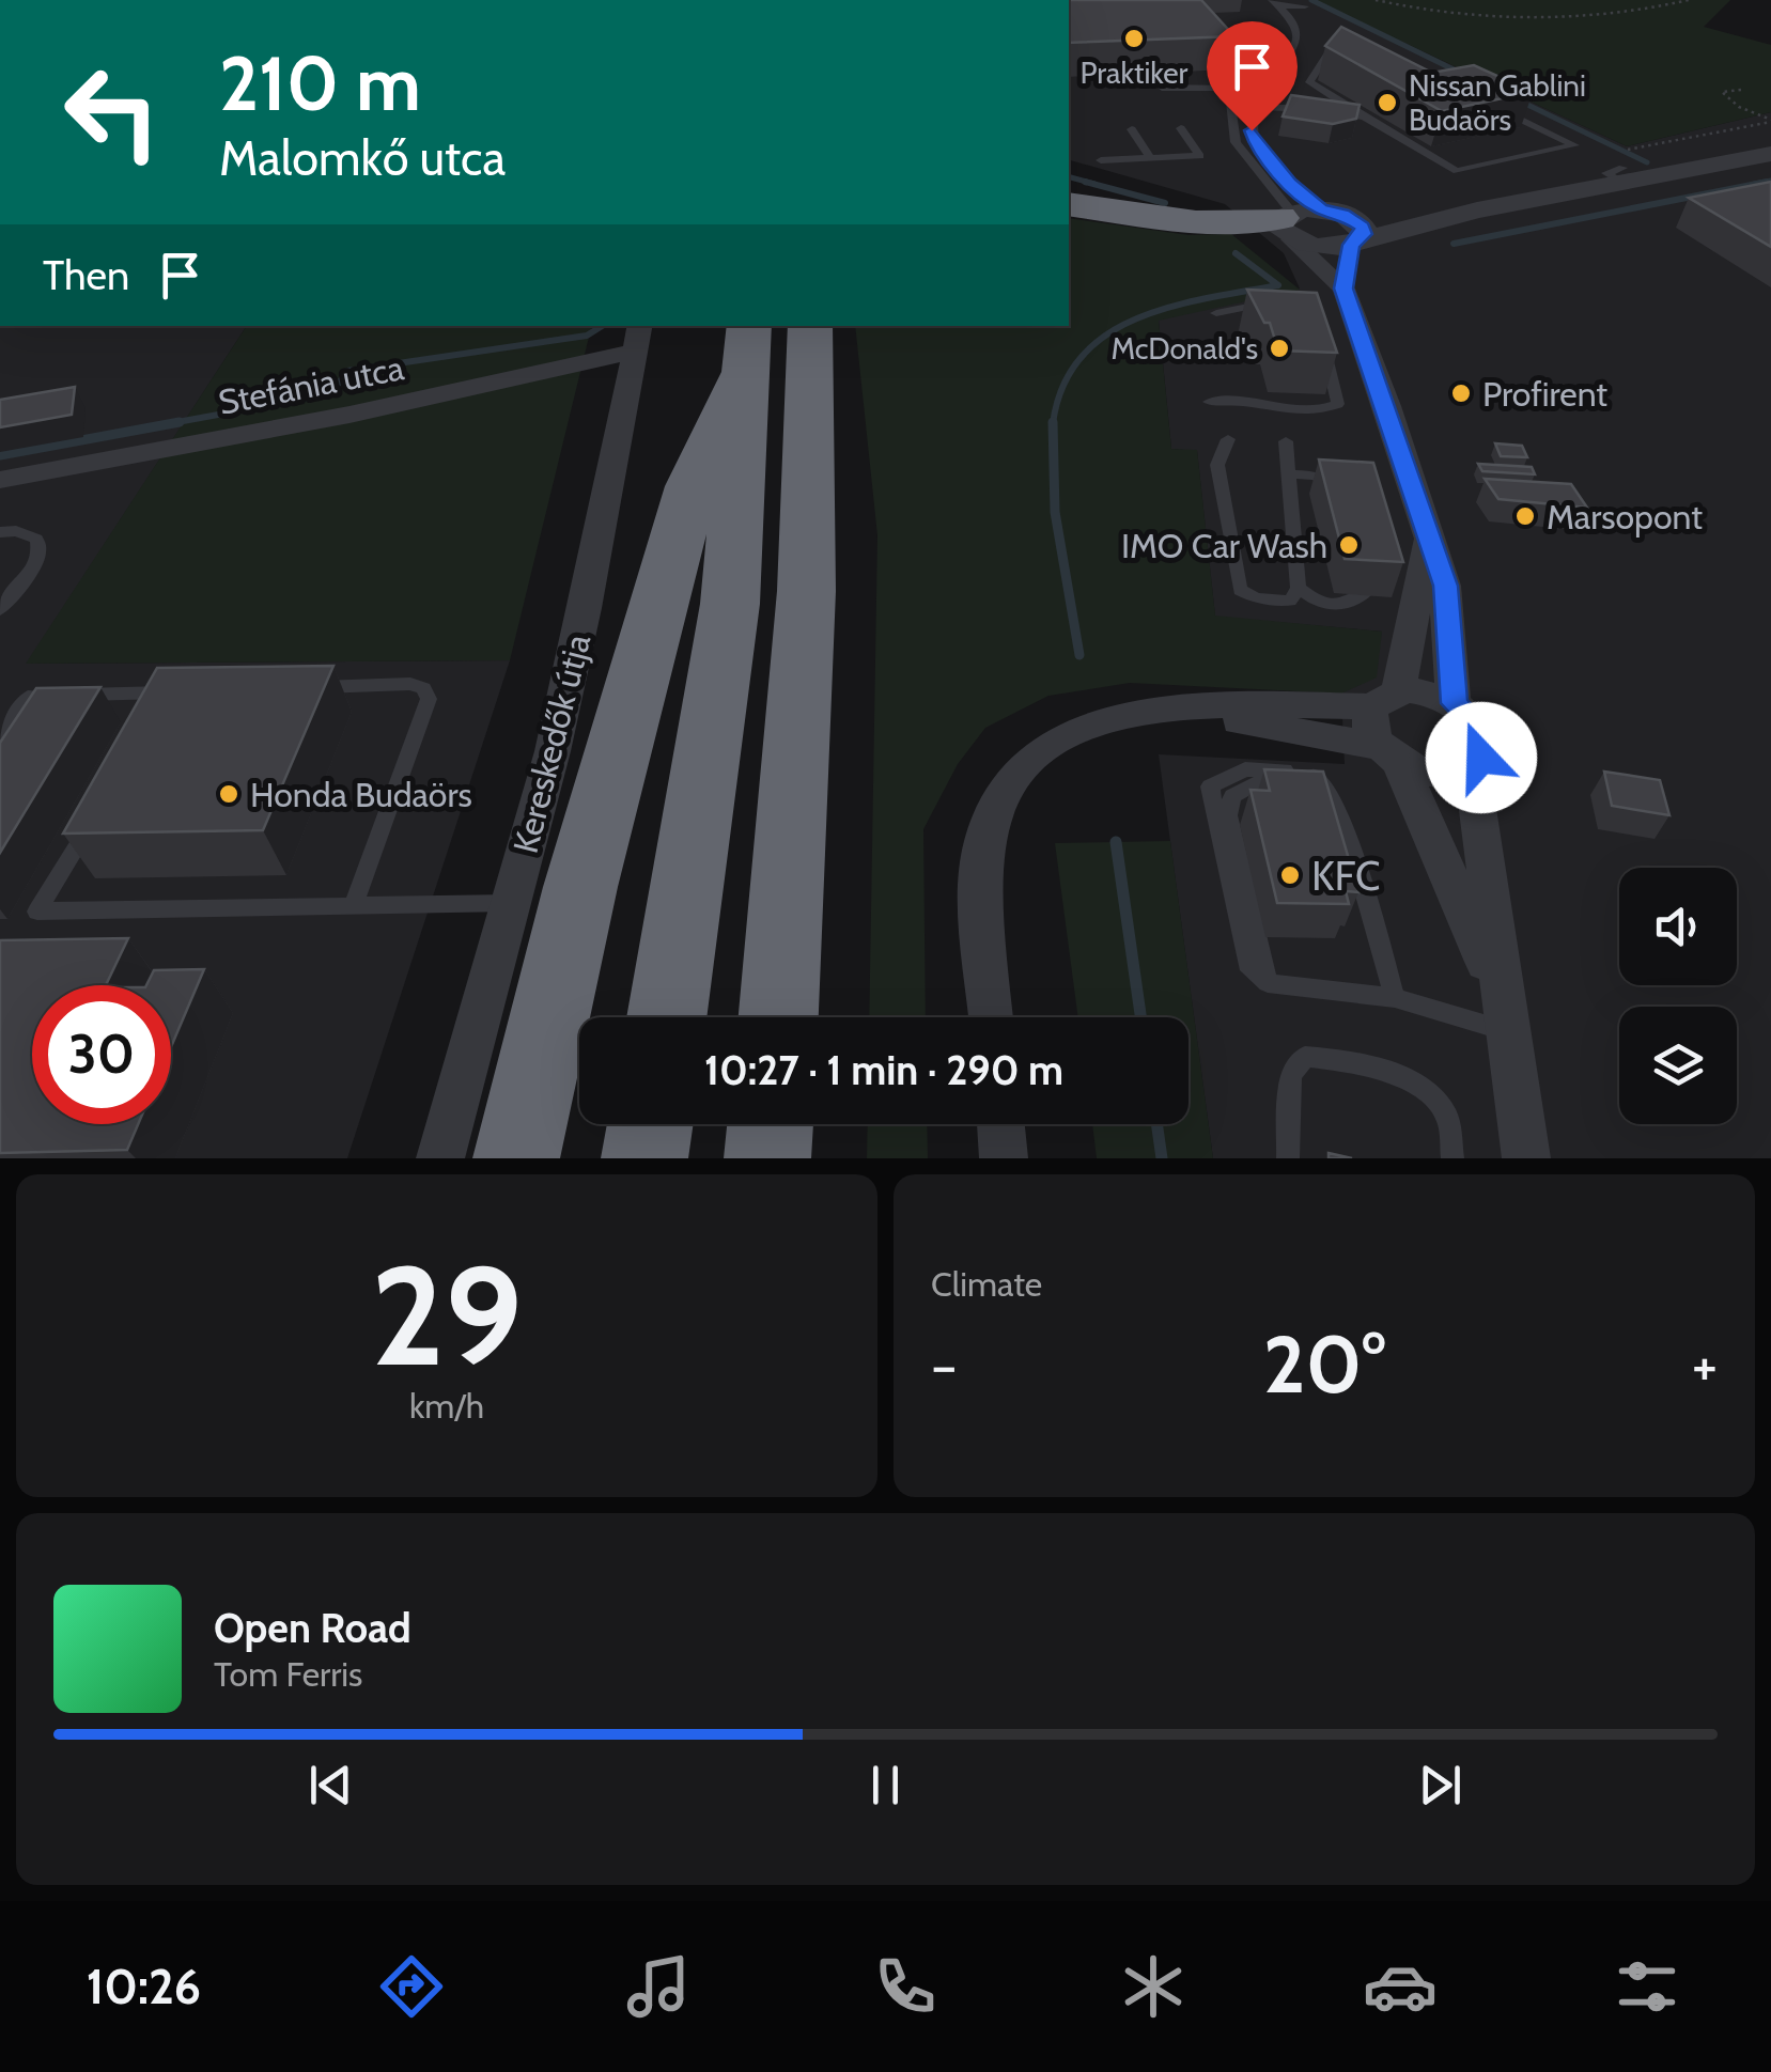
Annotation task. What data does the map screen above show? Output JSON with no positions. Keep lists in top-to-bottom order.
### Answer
{
  "streets": {
    "street": ["Stefánia utca", "Kereskedők útja"]
  },
  "crossings": [
    ["Stefánia utca", "Kereskedők útja"]
  ],
  "places": [
    "Praktiker",
    "Nissan Gablini Budaörs",
    "McDonald's",
    "Profirent",
    "Marsopont",
    "IMO Car Wash",
    "Honda Budaörs",
    "KFC"
  ],
  "page": {
    "turn": ["210 m", "Malomkő utca"],
    "then": "Then",
    "limit": "30",
    "trip": "10:27 · 1 min · 290 m",
    "tile": [
      ["29", "km/h"],
      "Climate"
    ],
    "heat": ["−", "20°", "+"],
    "song": ["Open Road", "Tom Ferris"],
    "tabs": "10:26"
  }
}
